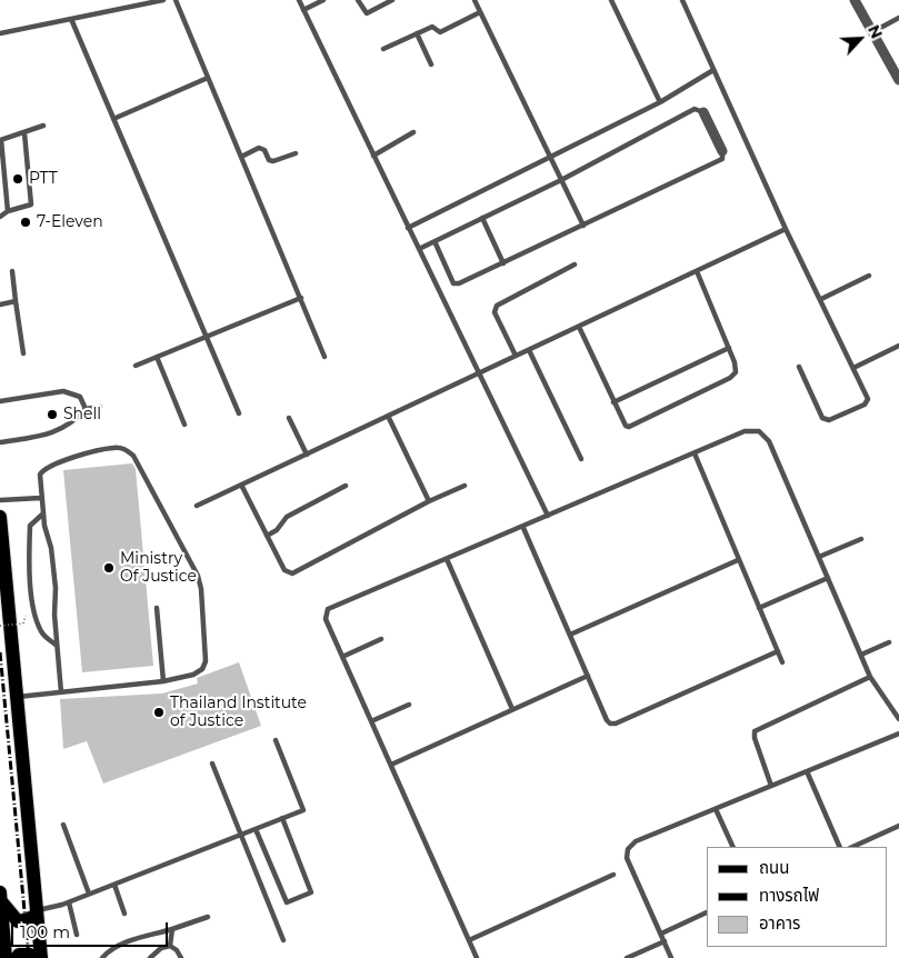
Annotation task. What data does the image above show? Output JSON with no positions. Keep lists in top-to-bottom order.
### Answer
{
  "places": [
    "PTT",
    "7-Eleven",
    "Shell",
    "Ministry Of Justice",
    "Thailand Institute of Justice"
  ],
  "legend": ["ถนน", "ทางรถไฟ", "อาคาร"],
  "scale_bar": "100 m",
  "north": "top right"
}
